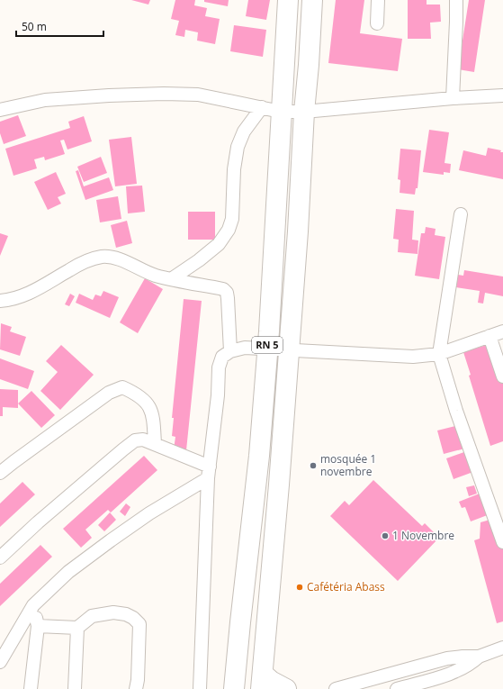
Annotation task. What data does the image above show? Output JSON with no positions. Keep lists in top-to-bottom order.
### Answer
{
  "streets": {
    "main road": ["RN 5"]
  },
  "places": ["mosquée 1 novembre", "1 Novembre", "Cafétéria Abass"],
  "scale_bar": "50 m"
}
